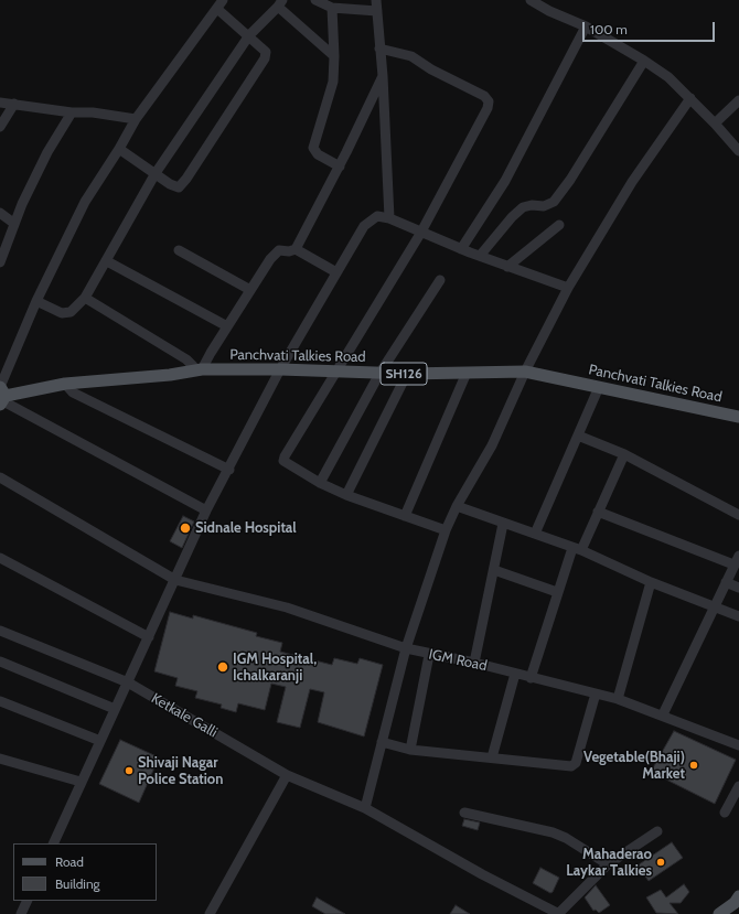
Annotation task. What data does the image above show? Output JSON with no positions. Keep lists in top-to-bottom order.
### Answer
{
  "streets": {
    "main road": ["Panchvati Talkies Road", "SH126"],
    "street": ["IGM Road", "Ketkale Galli"]
  },
  "places": [
    "Sidnale Hospital",
    "IGM Hospital, Ichalkaranji",
    "Vegetable(Bhaji) Market",
    "Shivaji Nagar Police Station",
    "Mahaderao Laykar Talkies"
  ],
  "legend": ["Road", "Building"],
  "scale_bar": "100 m"
}
